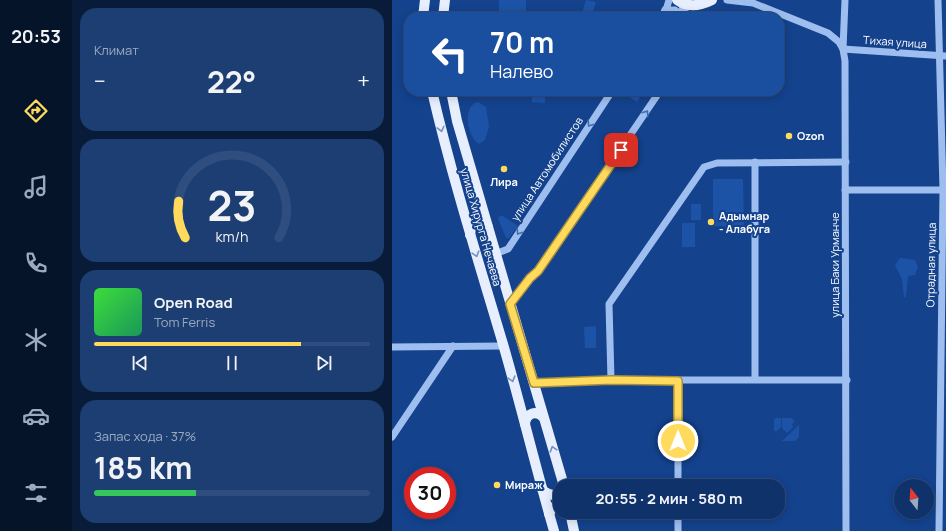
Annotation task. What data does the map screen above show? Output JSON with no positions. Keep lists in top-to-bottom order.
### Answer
{
  "streets": {
    "main road": ["улица Хирурга Нечаева"],
    "street": [
      "Тихая улица",
      "улица Автомобилистов",
      "улица Баки Урманче",
      "Отрадная улица"
    ]
  },
  "crossings": [
    ["Тихая улица", "улица Баки Урманче"],
    ["Тихая улица", "Отрадная улица"],
    ["улица Автомобилистов", "улица Хирурга Нечаева"]
  ],
  "places": [
    "Ozon",
    "Лира",
    "Адымнар - Алабуга",
    "Мираж"
  ],
  "north": "top",
  "page": {
    "tabs": "20:53",
    "tile": [
      "Климат",
      ["Запас хода · 37%", "185 km"]
    ],
    "turn": ["70 m", "Налево"],
    "heat": ["−", "22°", "+"],
    "song": ["Open Road", "Tom Ferris"],
    "limit": "30",
    "trip": "20:55 · 2 мин · 580 m",
    "gauge": ["23", "km/h"]
  }
}
